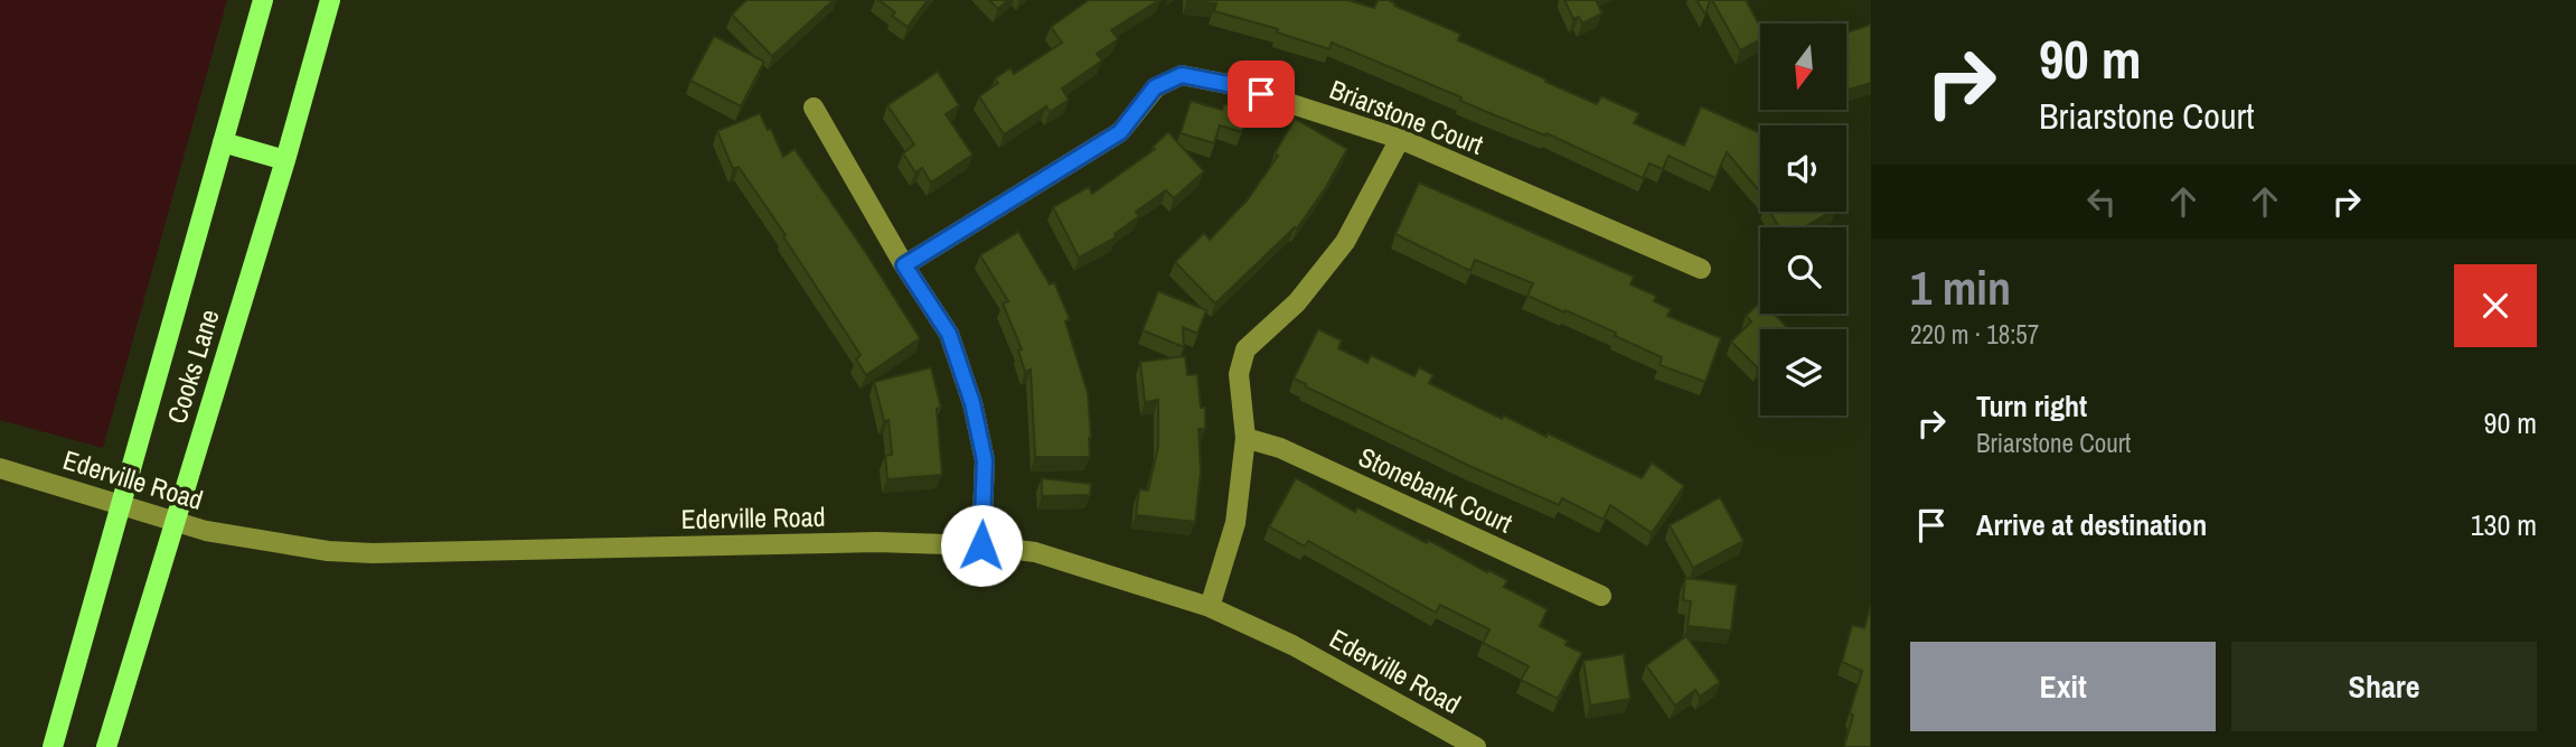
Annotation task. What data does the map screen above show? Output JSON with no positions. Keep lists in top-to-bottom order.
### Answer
{
  "streets": {
    "main road": ["Cooks Lane"],
    "street": ["Briarstone Court", "Ederville Road", "Stonebank Court"]
  },
  "crossings": [
    ["Cooks Lane", "Ederville Road"]
  ],
  "north": "bottom",
  "page": {
    "turn": ["90 m", "Briarstone Court"],
    "heading": ["1 min", "220 m · 18:57"],
    "list": [
      {
        "name": "Turn right",
        "note": "Briarstone Court",
        "value": "90 m"
      },
      {
        "name": "Arrive at destination",
        "value": "130 m"
      }
    ],
    "buttons": ["Exit", "Share"]
  }
}
